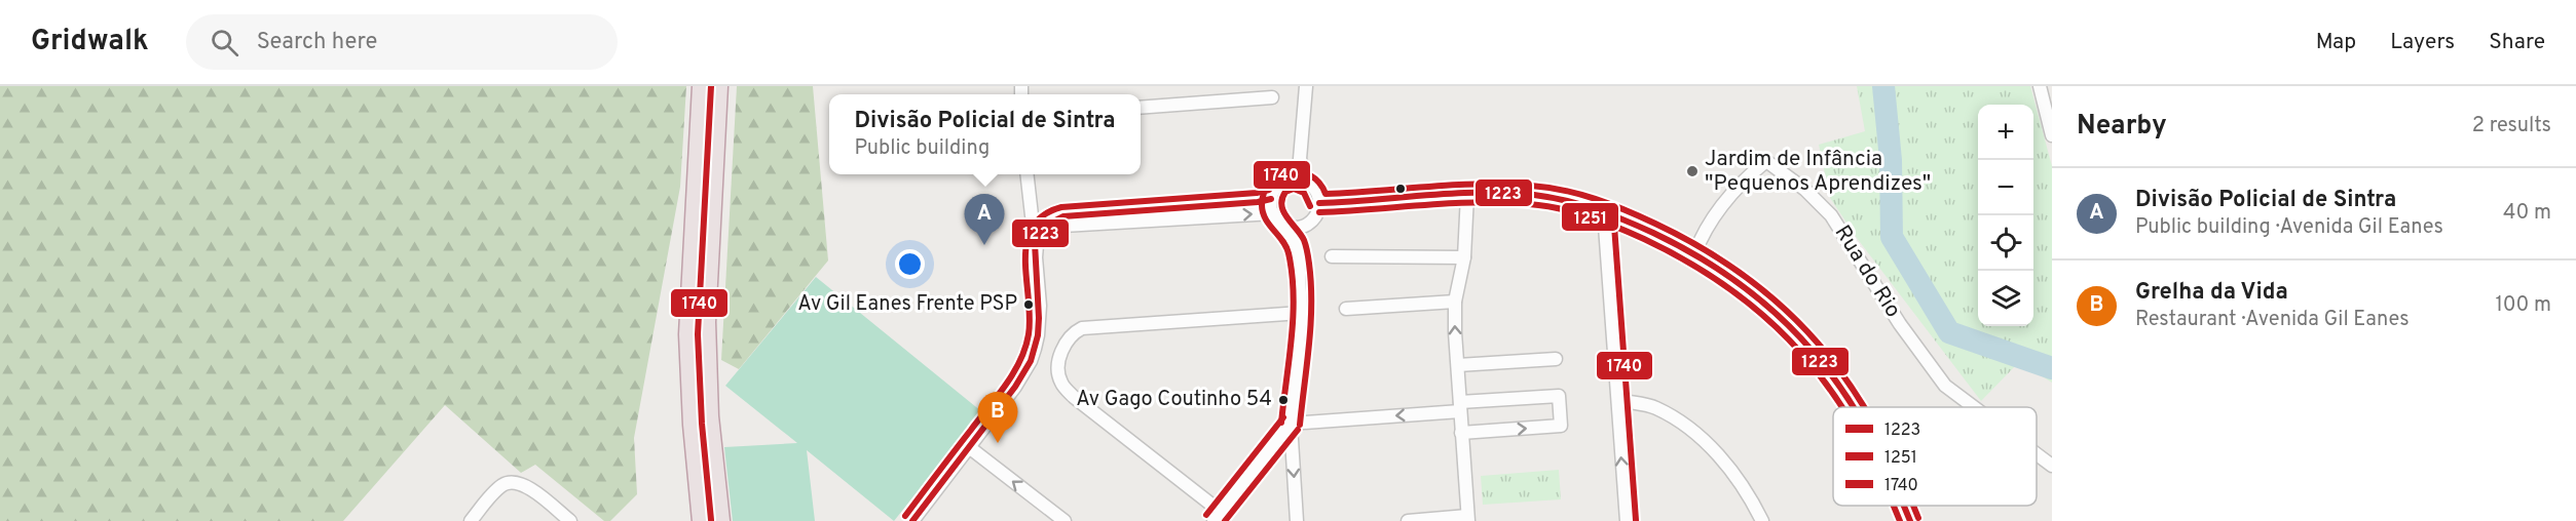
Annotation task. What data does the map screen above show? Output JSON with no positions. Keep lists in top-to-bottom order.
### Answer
{
  "streets": {
    "street": ["Rua do Rio"]
  },
  "places": ["Jardim de Infância \"Pequenos Aprendizes\"", "Av Gil Eanes Frente PSP", "Av Gago Coutinho 54"],
  "lines": ["transit line 1740", "transit line 1251", "transit line 1223"],
  "legend": ["1223", "1251", "1740"],
  "page": {
    "header": "Gridwalk",
    "search": "Search here",
    "nav": ["Map", "Layers", "Share"],
    "heading": ["Nearby", "2 results"],
    "popup": ["Divisão Policial de Sintra", "Public building"],
    "map_buttons": ["+", "−"],
    "list": [
      {
        "mark": "A",
        "name": "Divisão Policial de Sintra",
        "note": "Public building · Avenida Gil Eanes",
        "value": "40 m"
      },
      {
        "mark": "B",
        "name": "Grelha da Vida",
        "note": "Restaurant · Avenida Gil Eanes",
        "value": "100 m"
      }
    ],
    "pins": ["A", "B"]
  }
}
